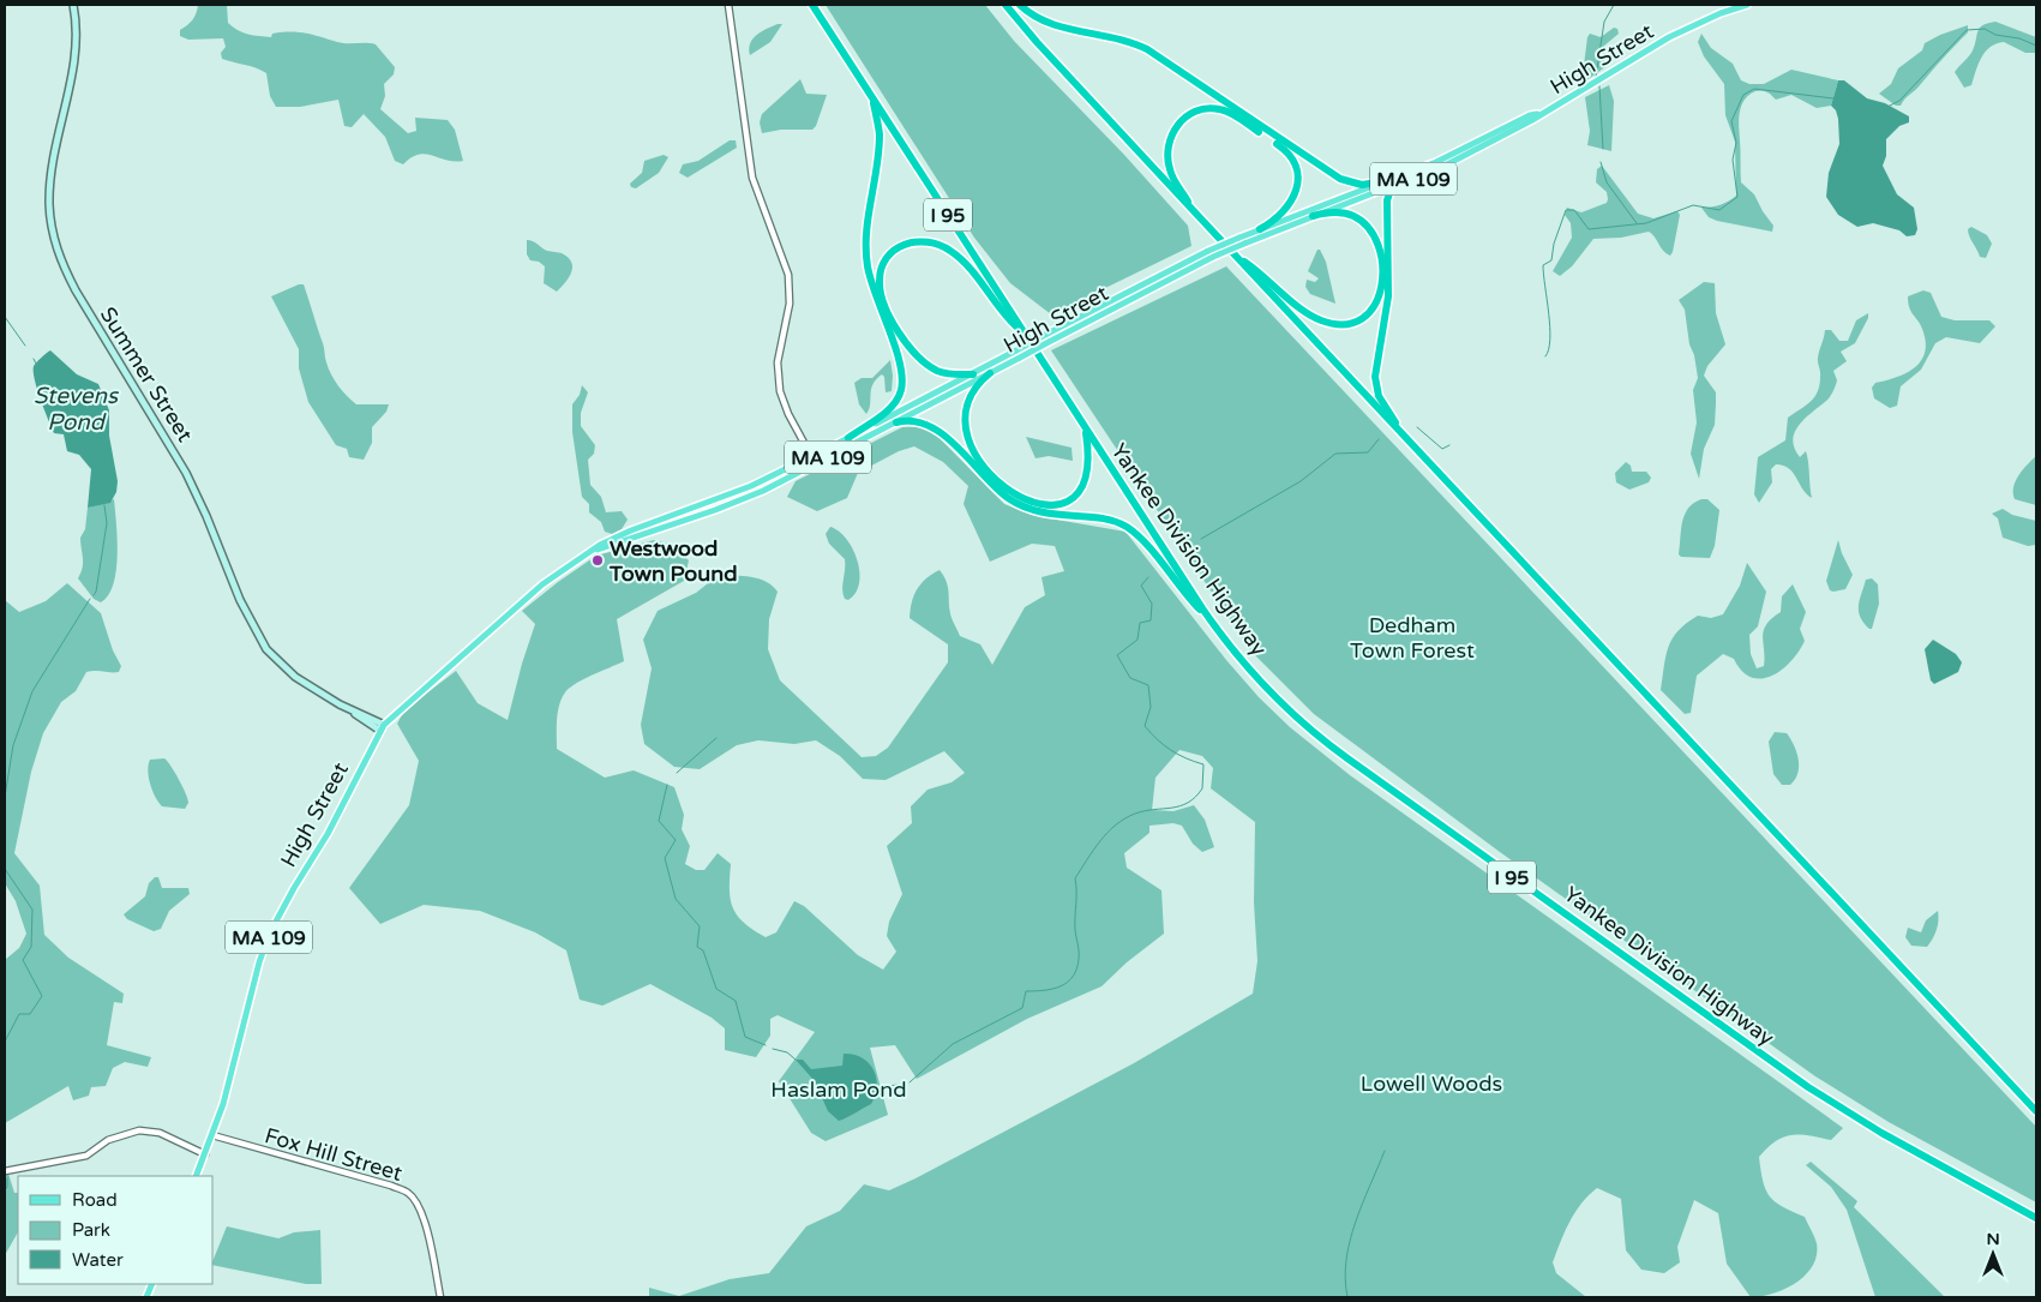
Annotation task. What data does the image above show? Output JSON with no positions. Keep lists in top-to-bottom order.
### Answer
{
  "streets": {
    "highway": ["I 95", "Yankee Division Highway"],
    "main road": ["High Street", "MA 109", "Summer Street"],
    "street": ["Fox Hill Street"]
  },
  "crossings": [
    ["High Street", "Summer Street"],
    ["High Street", "Fox Hill Street"]
  ],
  "water": ["Stevens Pond"],
  "parks": ["Dedham Town Forest", "Lowell Woods", "Haslam Pond"],
  "places": ["Westwood Town Pound"],
  "legend": ["Road", "Park", "Water"],
  "north": "top"
}
